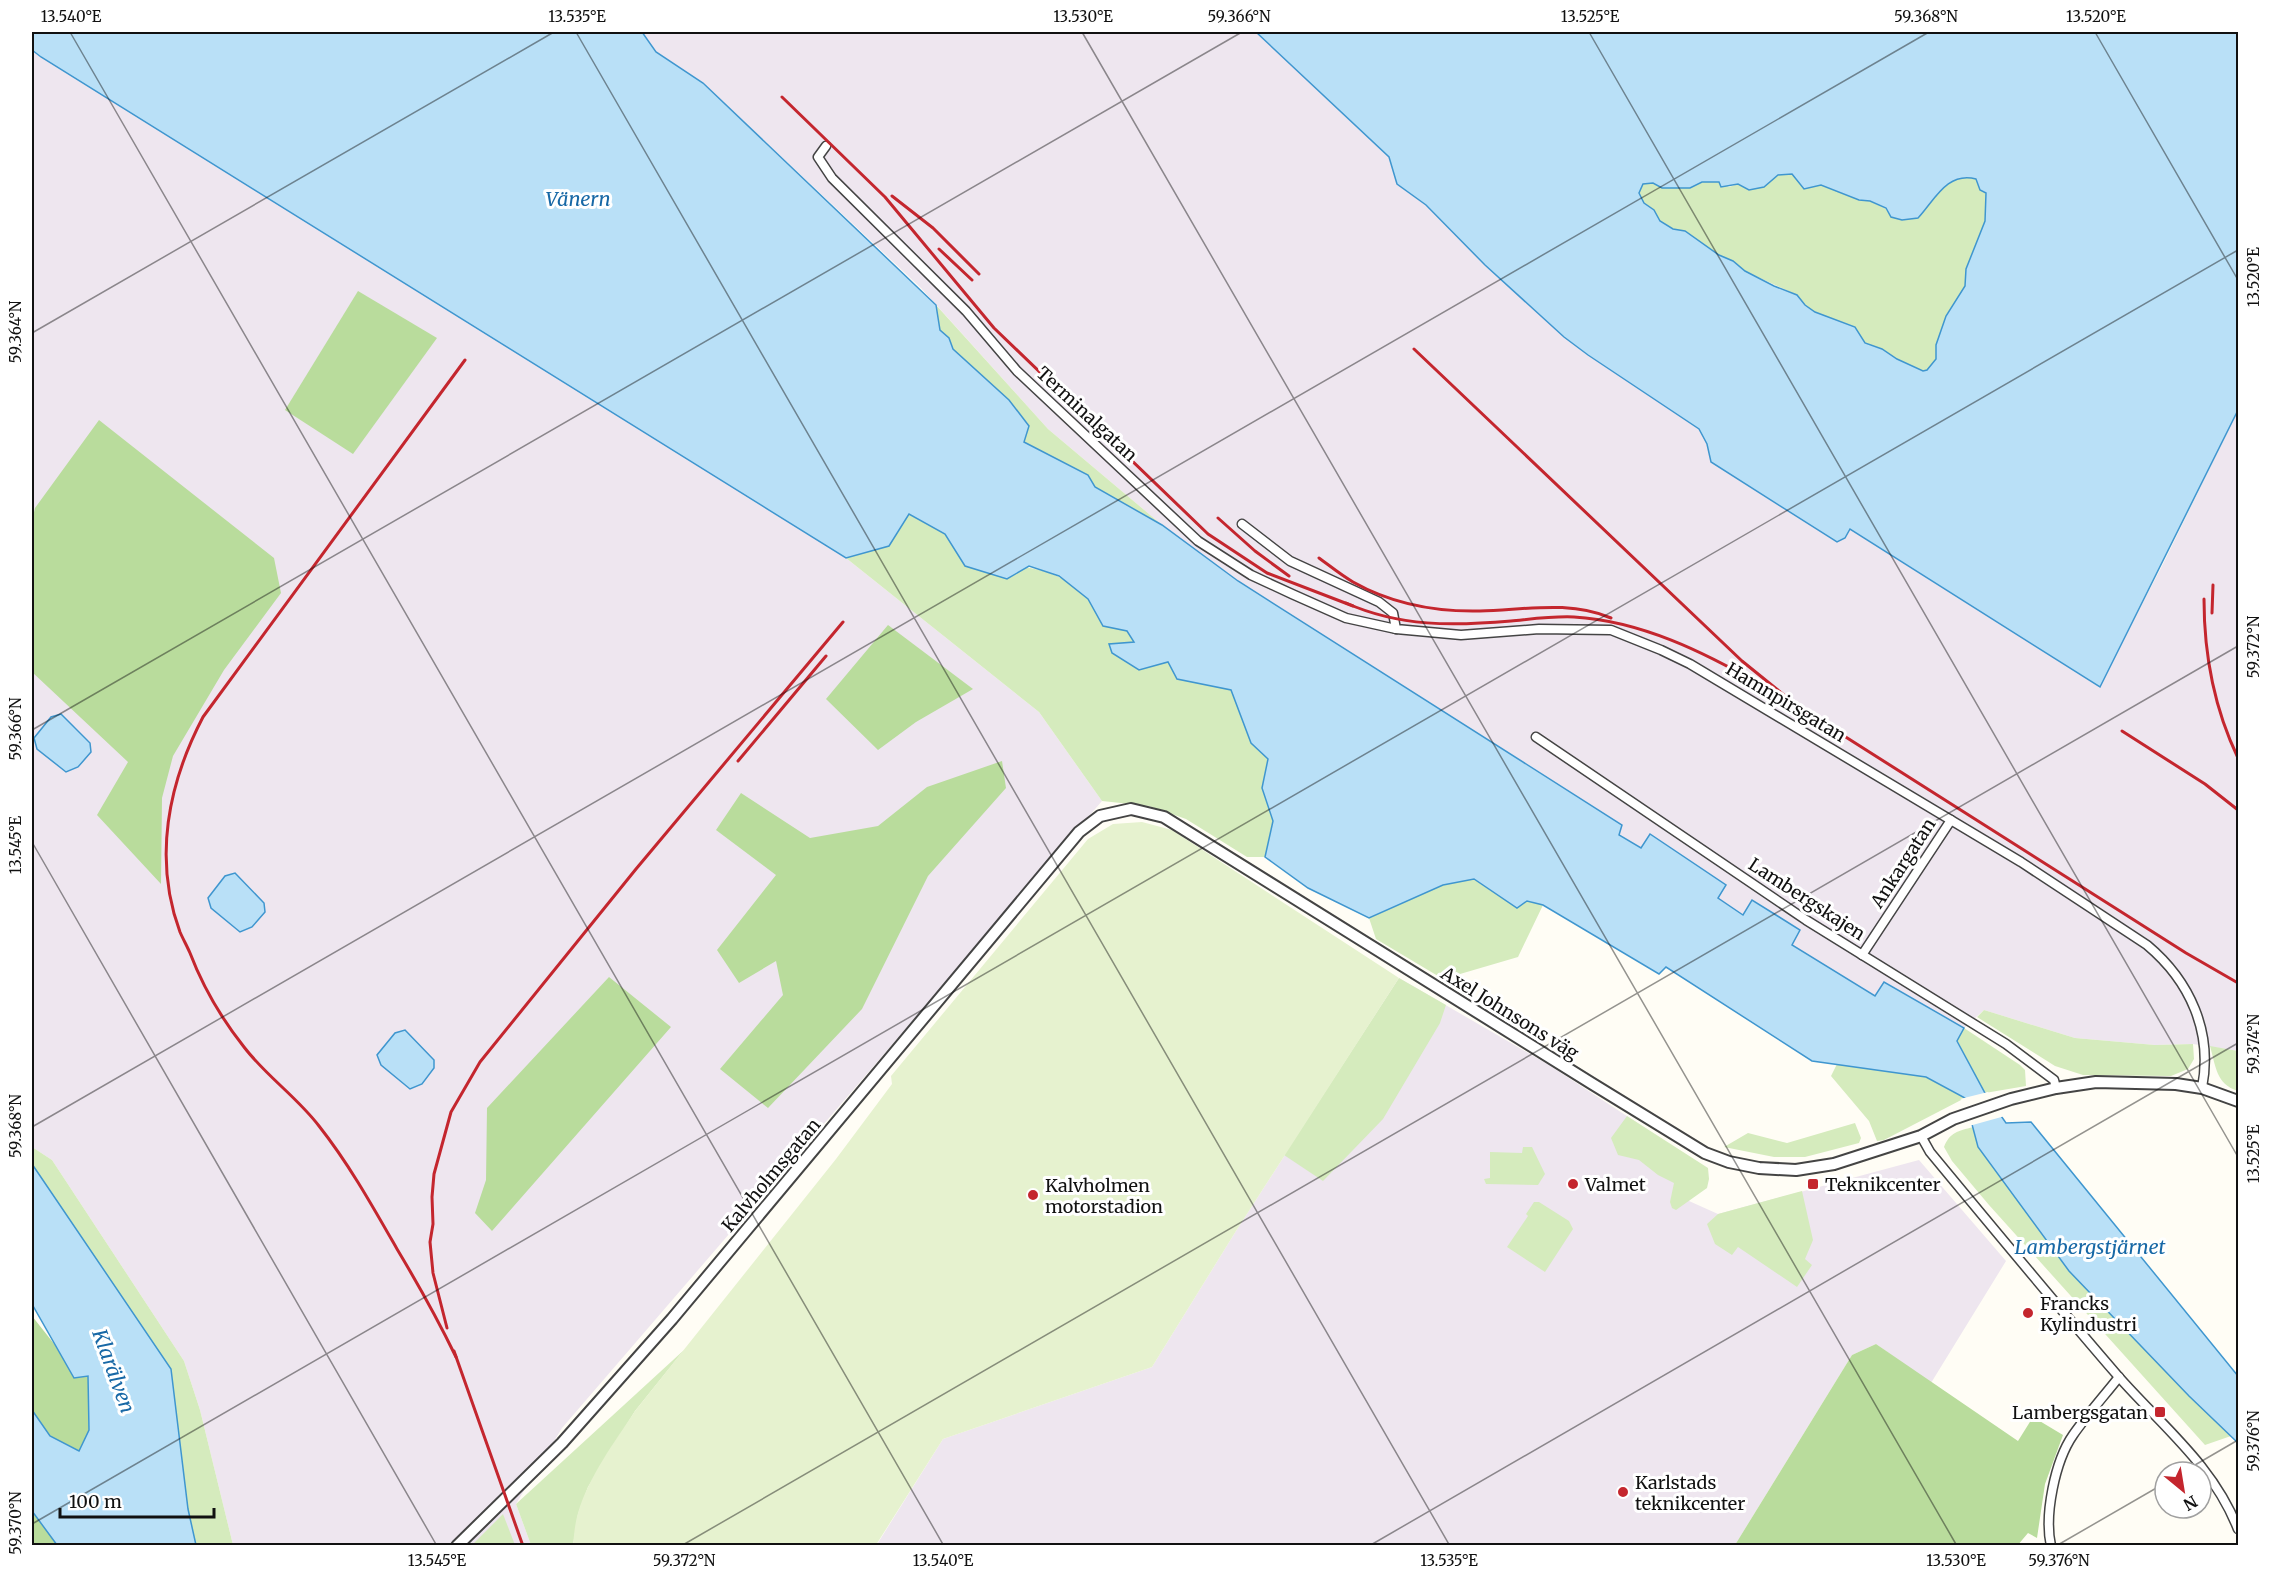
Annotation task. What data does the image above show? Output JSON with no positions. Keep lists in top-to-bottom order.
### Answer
{
  "streets": {
    "street": [
      "Terminalgatan",
      "Hamnpirsgatan",
      "Ankargatan",
      "Lambergskajen",
      "Axel Johnsons väg",
      "Kalvholmsgatan"
    ]
  },
  "crossings": [
    ["Terminalgatan", "Hamnpirsgatan"],
    ["Hamnpirsgatan", "Ankargatan"],
    ["Hamnpirsgatan", "Axel Johnsons väg"],
    ["Ankargatan", "Lambergskajen"],
    ["Lambergskajen", "Axel Johnsons väg"],
    ["Axel Johnsons väg", "Kalvholmsgatan"]
  ],
  "water": ["Vänern", "Lambergstjärnet", "Klarälven"],
  "places": {
    "other": [
      "Valmet",
      "Kalvholmen motorstadion",
      "Francks Kylindustri",
      "Karlstads teknikcenter"
    ],
    "transit": ["Teknikcenter", "Lambergsgatan"]
  },
  "scale_bar": "100 m",
  "north": "bottom right",
  "coordinates": [
    "13.540°E",
    "13.535°E",
    "13.530°E",
    "59.366°N",
    "13.525°E",
    "59.368°N",
    "13.520°E",
    "59.364°N",
    "59.372°N",
    "13.545°E",
    "59.374°N",
    "59.376°N",
    "59.370°N"
  ]
}
